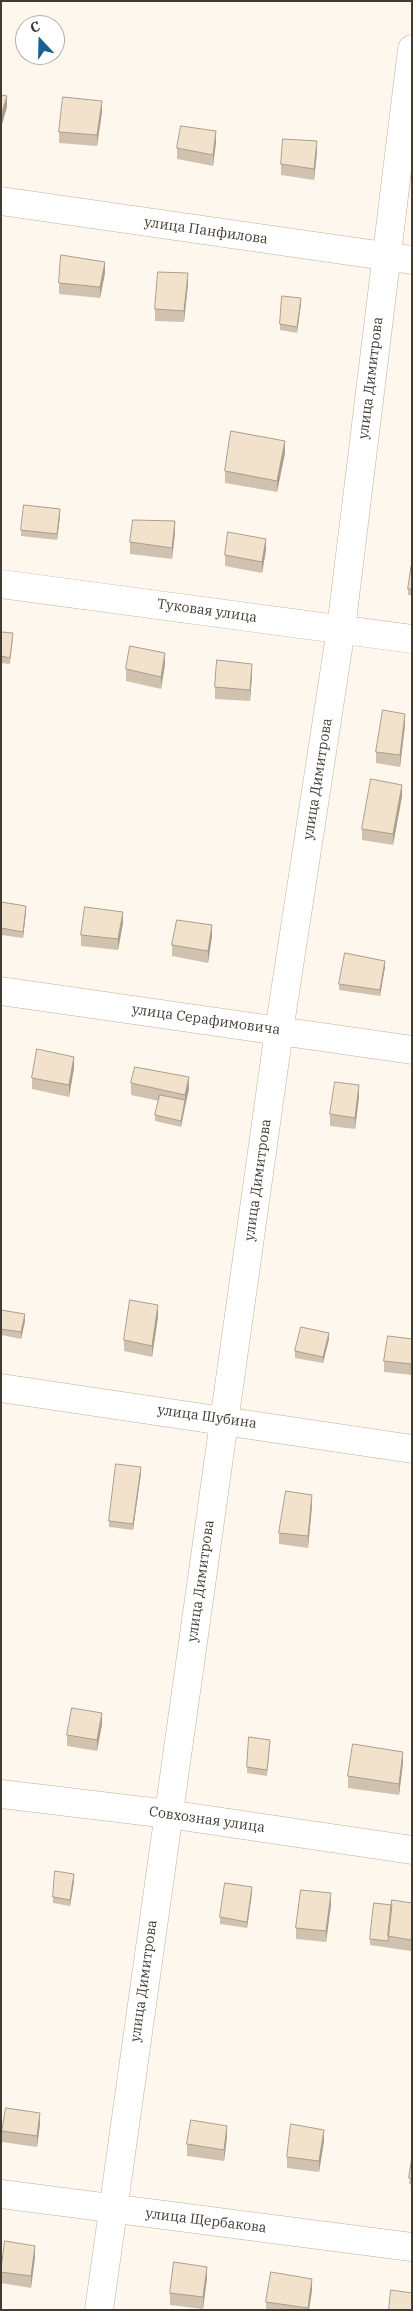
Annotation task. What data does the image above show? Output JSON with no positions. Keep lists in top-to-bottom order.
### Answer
{
  "streets": {
    "street": [
      "улица Панфилова",
      "улица Димитрова",
      "Туковая улица",
      "улица Серафимовича",
      "улица Шубина",
      "Совхозная улица",
      "улица Щербакова"
    ]
  },
  "crossings": [
    ["улица Панфилова", "улица Димитрова"],
    ["улица Димитрова", "Туковая улица"],
    ["улица Димитрова", "улица Серафимовича"],
    ["улица Димитрова", "улица Шубина"],
    ["улица Димитрова", "Совхозная улица"],
    ["улица Димитрова", "улица Щербакова"]
  ],
  "north": "top"
}
